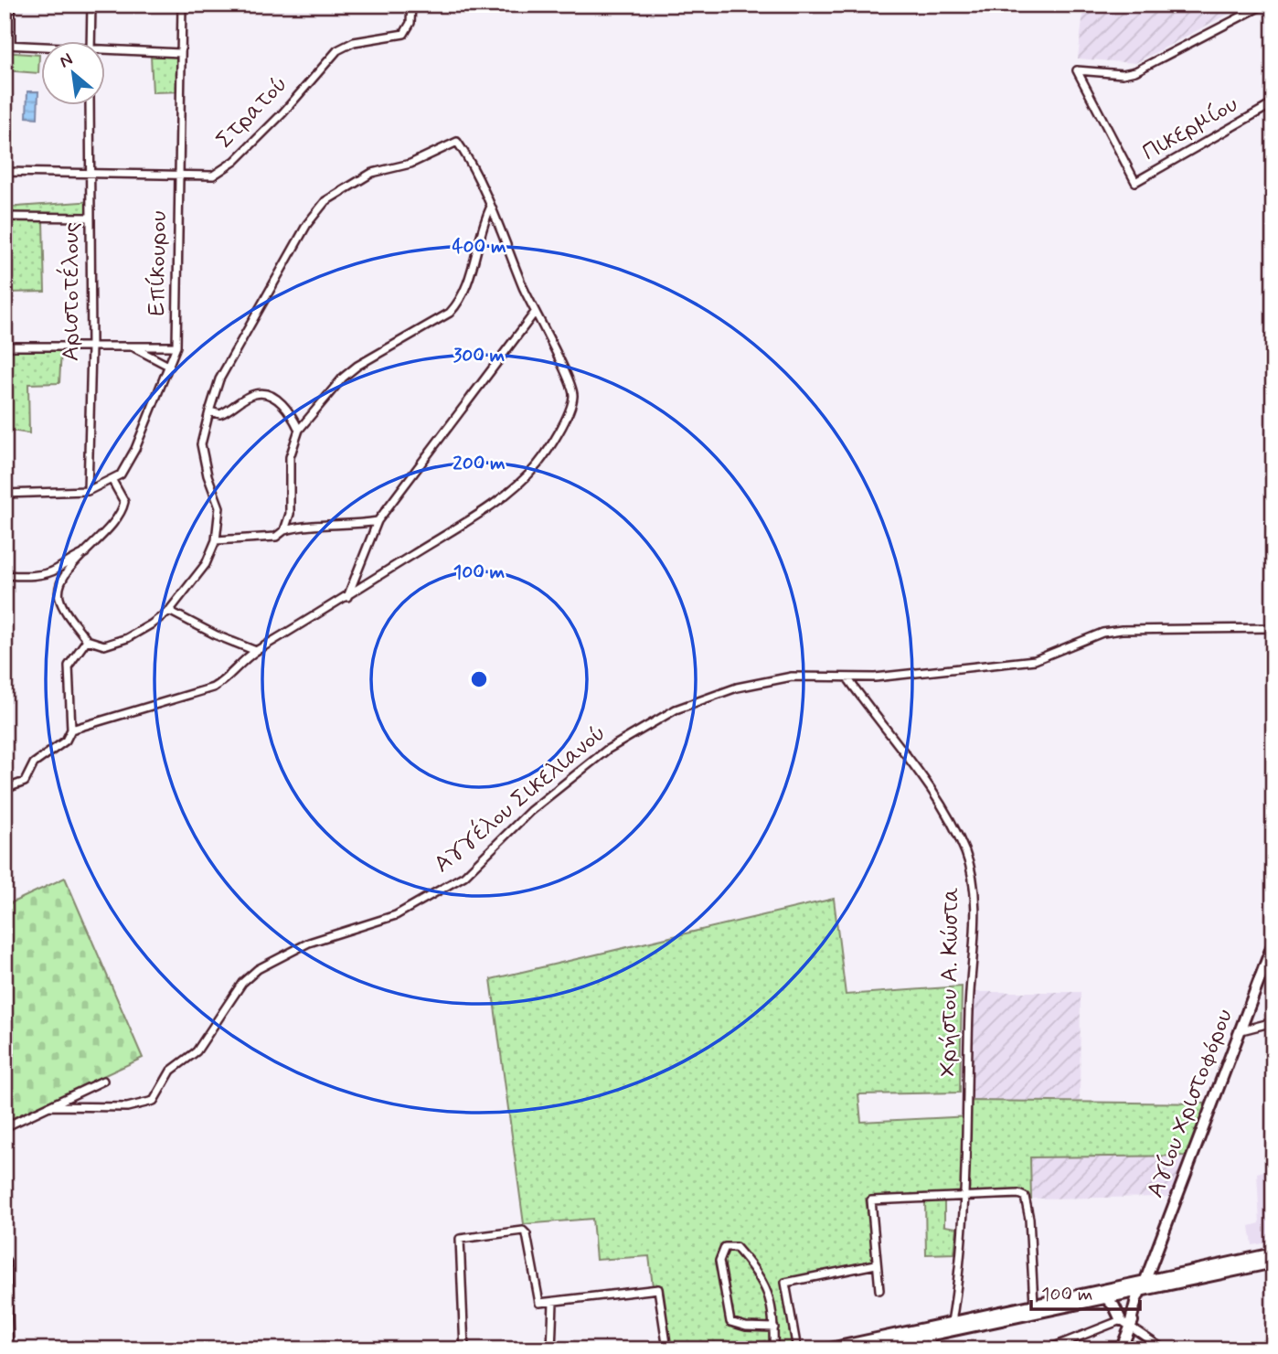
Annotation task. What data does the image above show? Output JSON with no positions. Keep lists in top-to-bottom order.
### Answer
{
  "streets": {
    "main road": ["Αγίου Χριστοφόρου"],
    "street": [
      "Στρατού",
      "Πικερμίου",
      "Επίκουρου",
      "Αριστοτέλους",
      "Αγγέλου Σικελιανού",
      "Χρήστου Α. Κώστα"
    ]
  },
  "crossings": [
    ["Στρατού", "Επίκουρου"],
    ["Στρατού", "Αριστοτέλους"],
    ["Επίκουρου", "Αριστοτέλους"],
    ["Αγγέλου Σικελιανού", "Χρήστου Α. Κώστα"]
  ],
  "scale_bar": "100 m",
  "north": "top left",
  "rings": [
    "400 m",
    "300 m",
    "200 m",
    "100 m"
  ]
}
